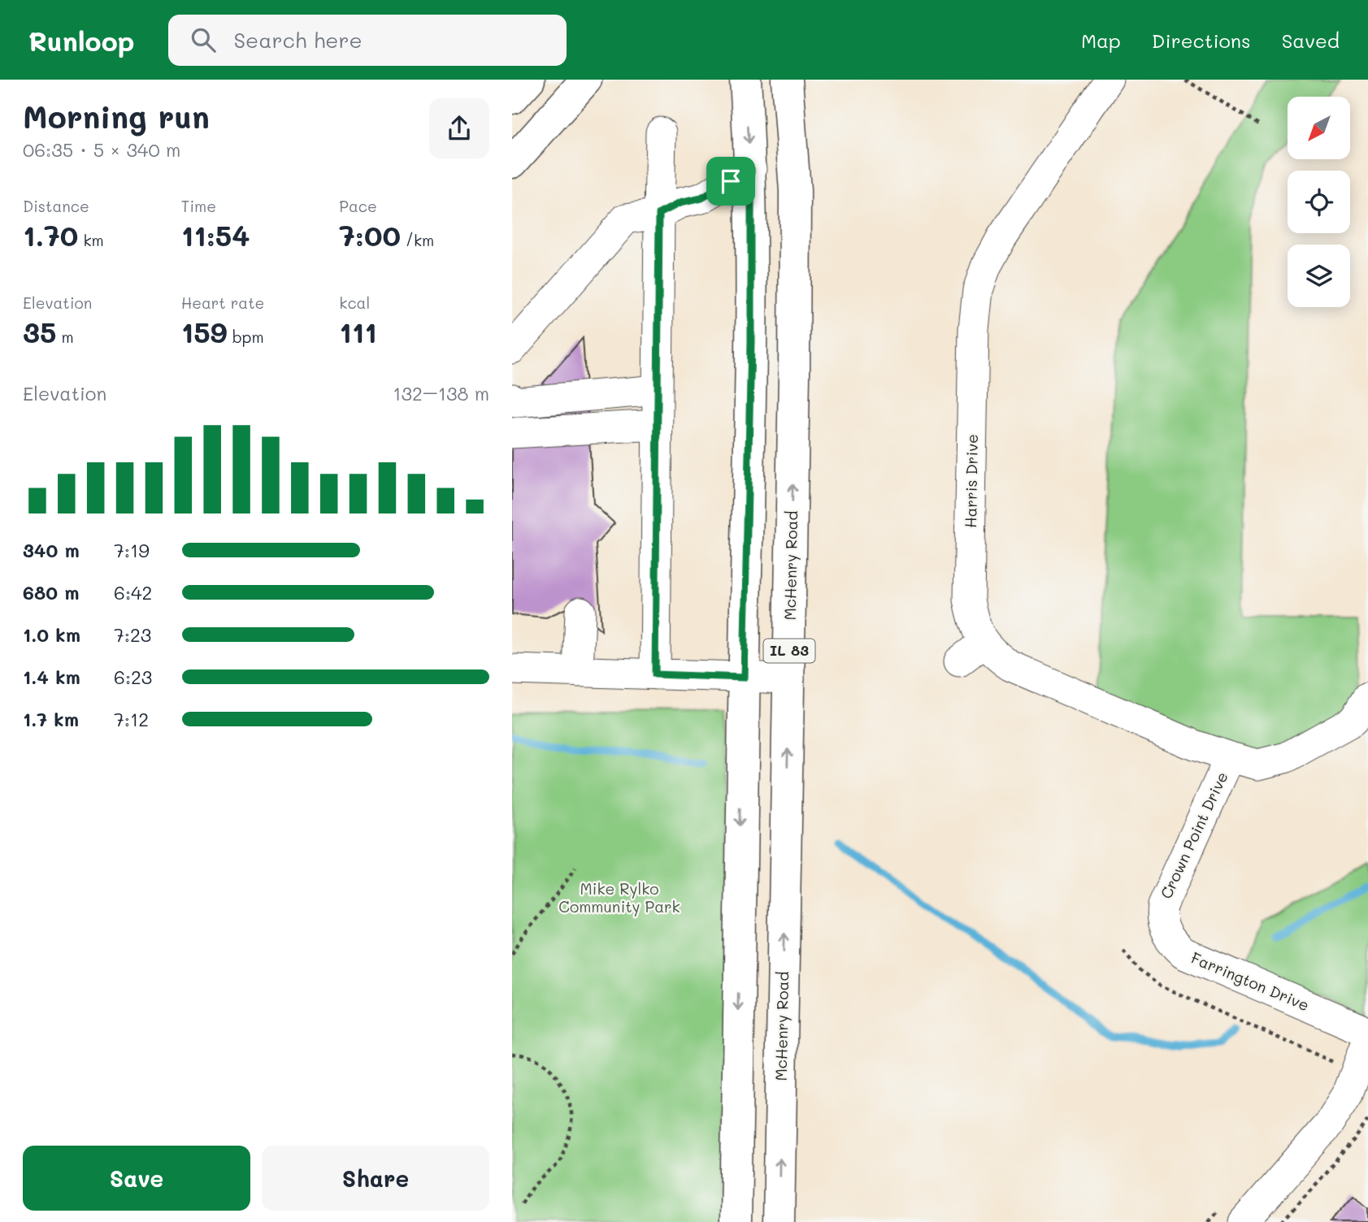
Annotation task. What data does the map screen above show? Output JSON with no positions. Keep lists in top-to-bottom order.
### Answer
{
  "streets": {
    "main road": ["McHenry Road", "IL 83"],
    "street": ["Harris Drive", "Crown Point Drive", "Farrington Drive"]
  },
  "crossings": [
    ["Harris Drive", "Crown Point Drive"],
    ["Crown Point Drive", "Farrington Drive"]
  ],
  "parks": ["Mike Rylko Community Park"],
  "north": "bottom left",
  "page": {
    "header": "Runloop",
    "search": "Search here",
    "nav": ["Map", "Directions", "Saved"],
    "heading": ["Morning run", "06:35 · 5 × 340 m"],
    "stats": [
      ["Distance", "1.70 km"],
      ["Time", "11:54"],
      ["Pace", "7:00 /km"],
      ["Elevation", "35 m"],
      ["Heart rate", "159 bpm"],
      ["kcal", "111"]
    ],
    "chart": ["Elevation", "132–138 m"],
    "list": [
      {
        "name": "340 m",
        "note": "7:19"
      },
      {
        "name": "680 m",
        "note": "6:42"
      },
      {
        "name": "1.0 km",
        "note": "7:23"
      },
      {
        "name": "1.4 km",
        "note": "6:23"
      },
      {
        "name": "1.7 km",
        "note": "7:12"
      }
    ],
    "buttons": ["Save", "Share"]
  }
}
